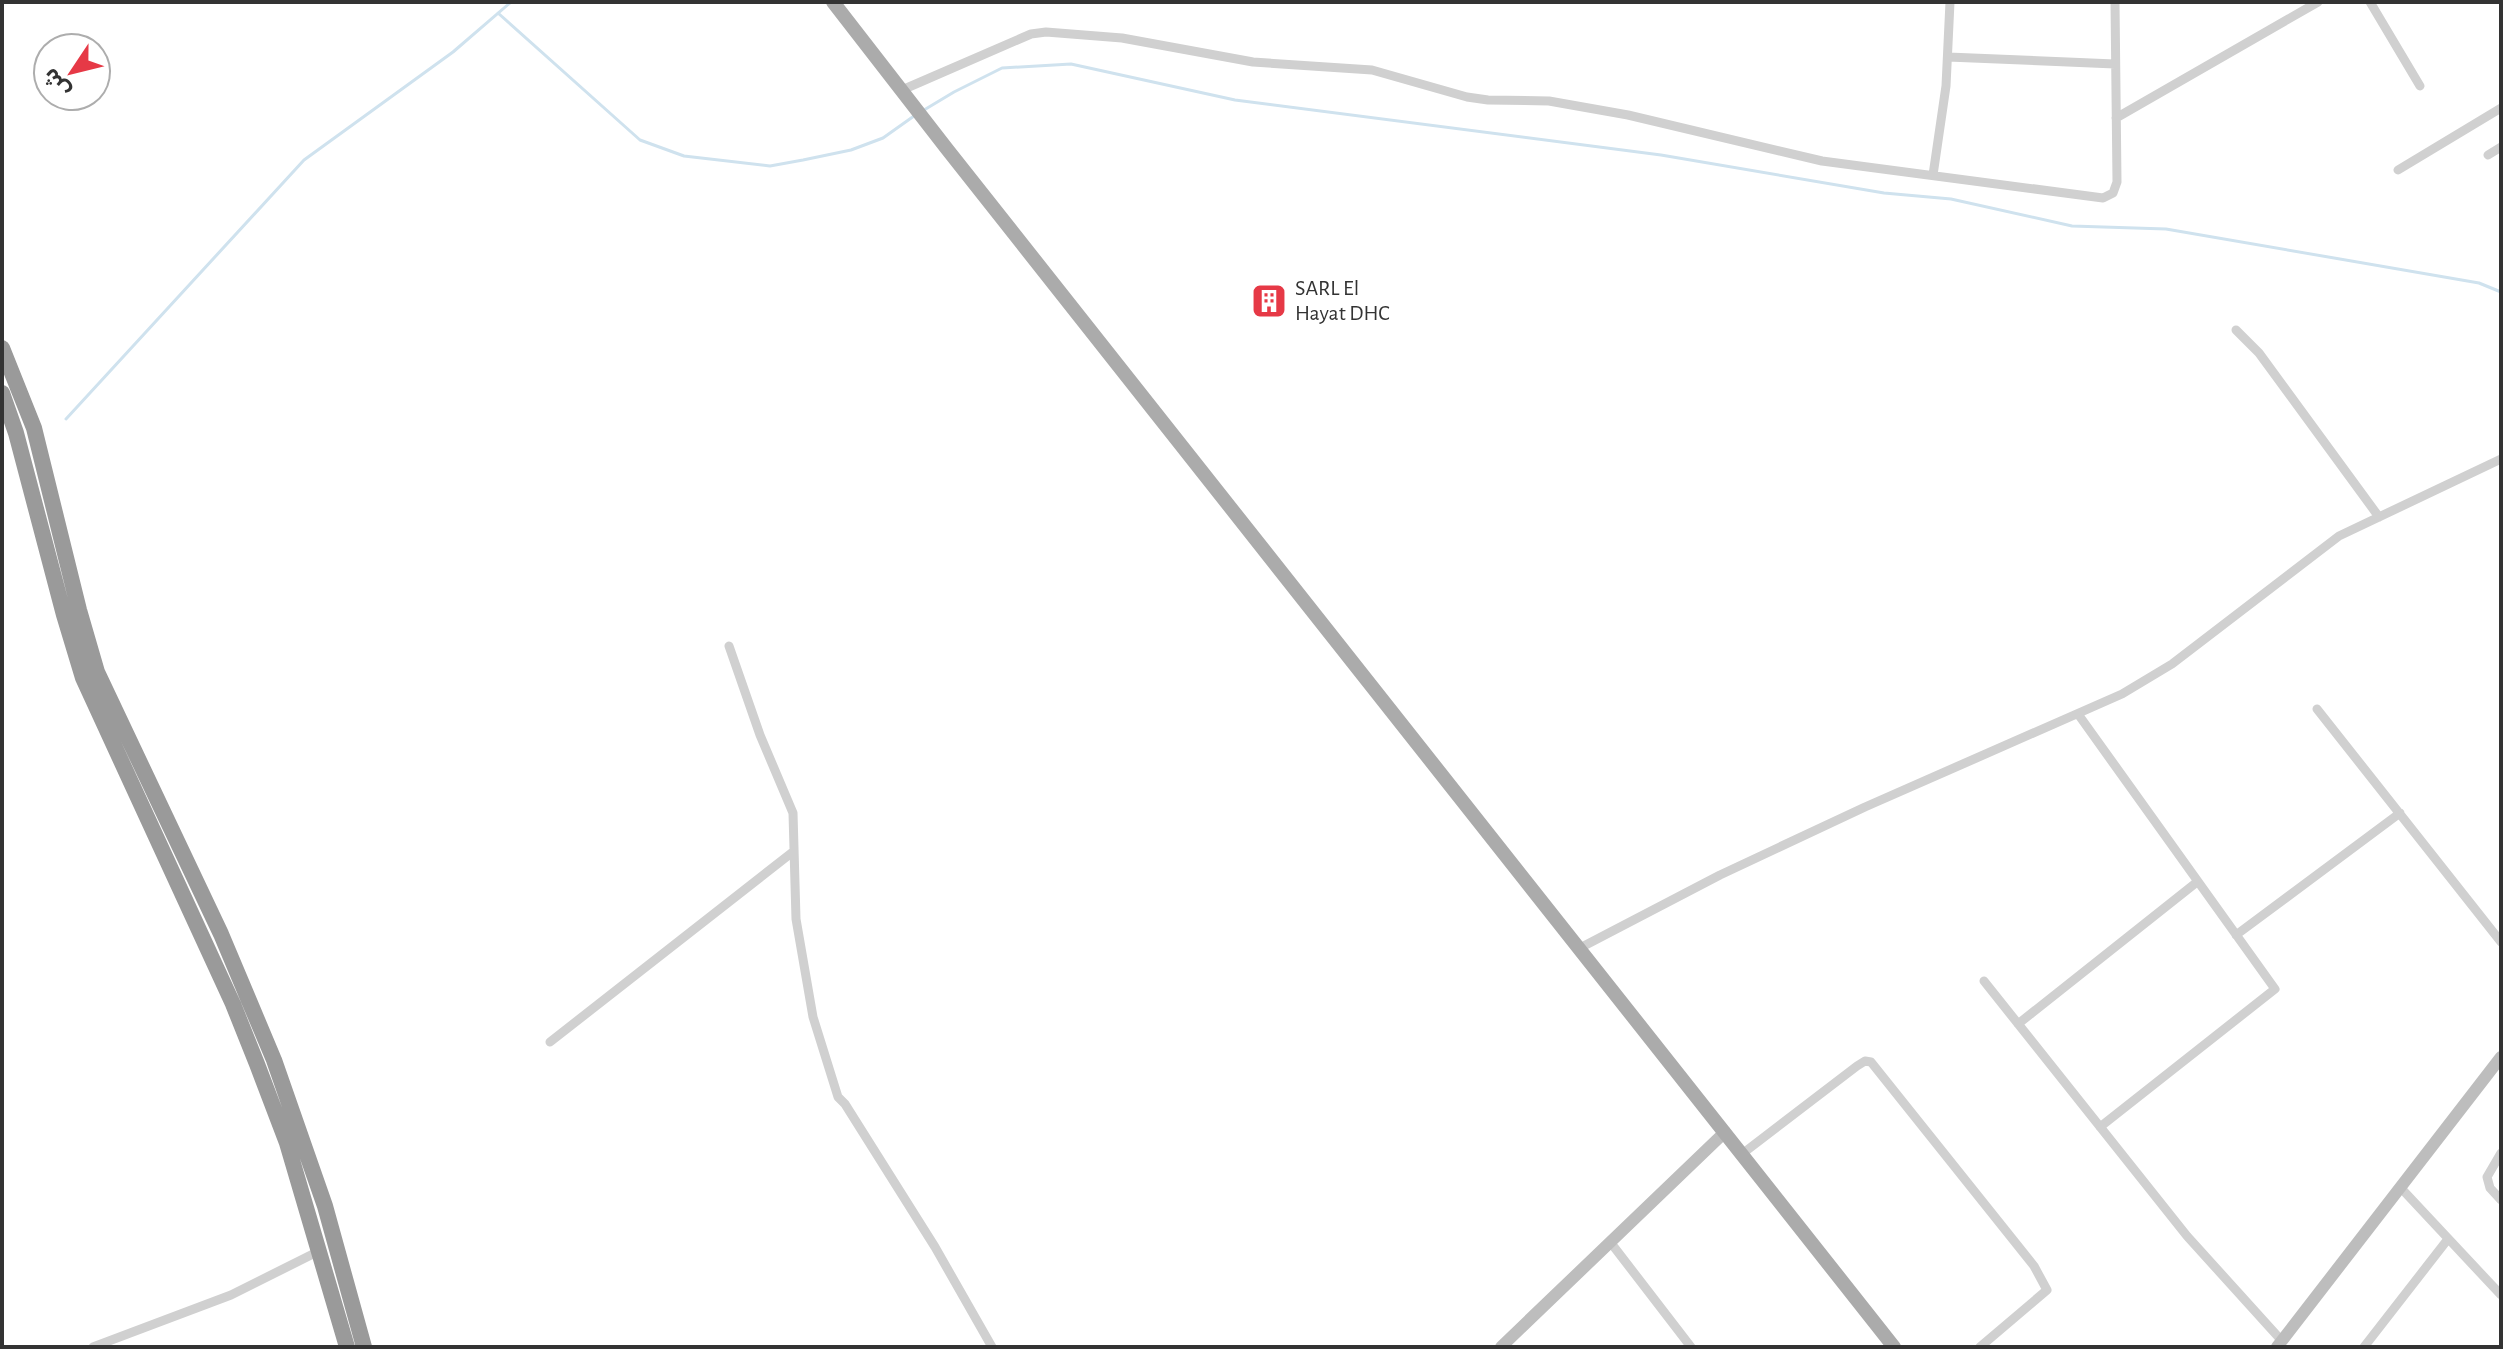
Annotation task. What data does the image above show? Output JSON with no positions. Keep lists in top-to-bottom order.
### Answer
{
  "places": {
    "building": ["SARL El Hayat DHC"]
  },
  "north": "bottom left"
}
